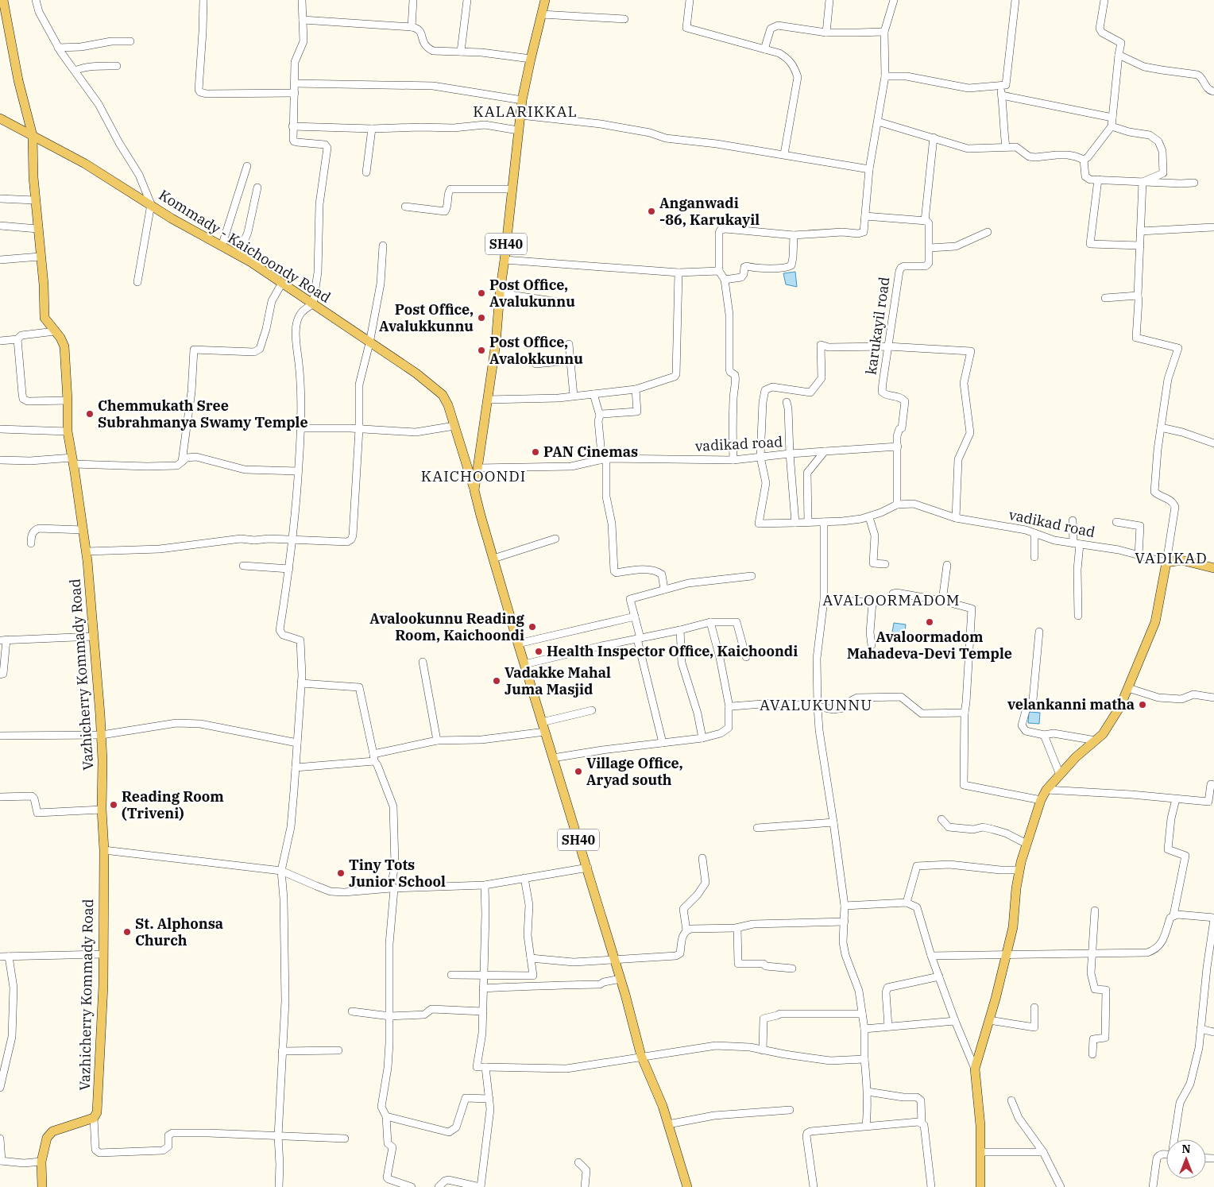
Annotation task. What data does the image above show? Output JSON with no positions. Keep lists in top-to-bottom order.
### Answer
{
  "streets": {
    "main road": ["SH40", "Kommady - Kaichoondy Road", "Vazhicherry Kommady Road"],
    "street": ["karukayil road", "vadikad road"]
  },
  "crossings": [
    ["SH40", "Kommady - Kaichoondy Road"],
    ["SH40", "vadikad road"],
    ["Kommady - Kaichoondy Road", "Vazhicherry Kommady Road"],
    ["karukayil road", "vadikad road"]
  ],
  "districts": [
    "KALARIKKAL",
    "KAICHOONDI",
    "VADIKAD",
    "AVALOORMADOM",
    "AVALUKUNNU"
  ],
  "places": [
    "Anganwadi -86, Karukayil",
    "Post Office, Avalukunnu",
    "Post Office, Avalukkunnu",
    "Post Office, Avalokkunnu",
    "Chemmukath Sree Subrahmanya Swamy Temple",
    "PAN Cinemas",
    "Avaloormadom Mahadeva-Devi Temple",
    "Avalookunnu Reading Room, Kaichoondi",
    "Health Inspector Office, Kaichoondi",
    "Vadakke Mahal Juma Masjid",
    "velankanni matha",
    "Village Office, Aryad south",
    "Reading Room (Triveni)",
    "Tiny Tots Junior School",
    "St. Alphonsa Church"
  ],
  "north": "top"
}
